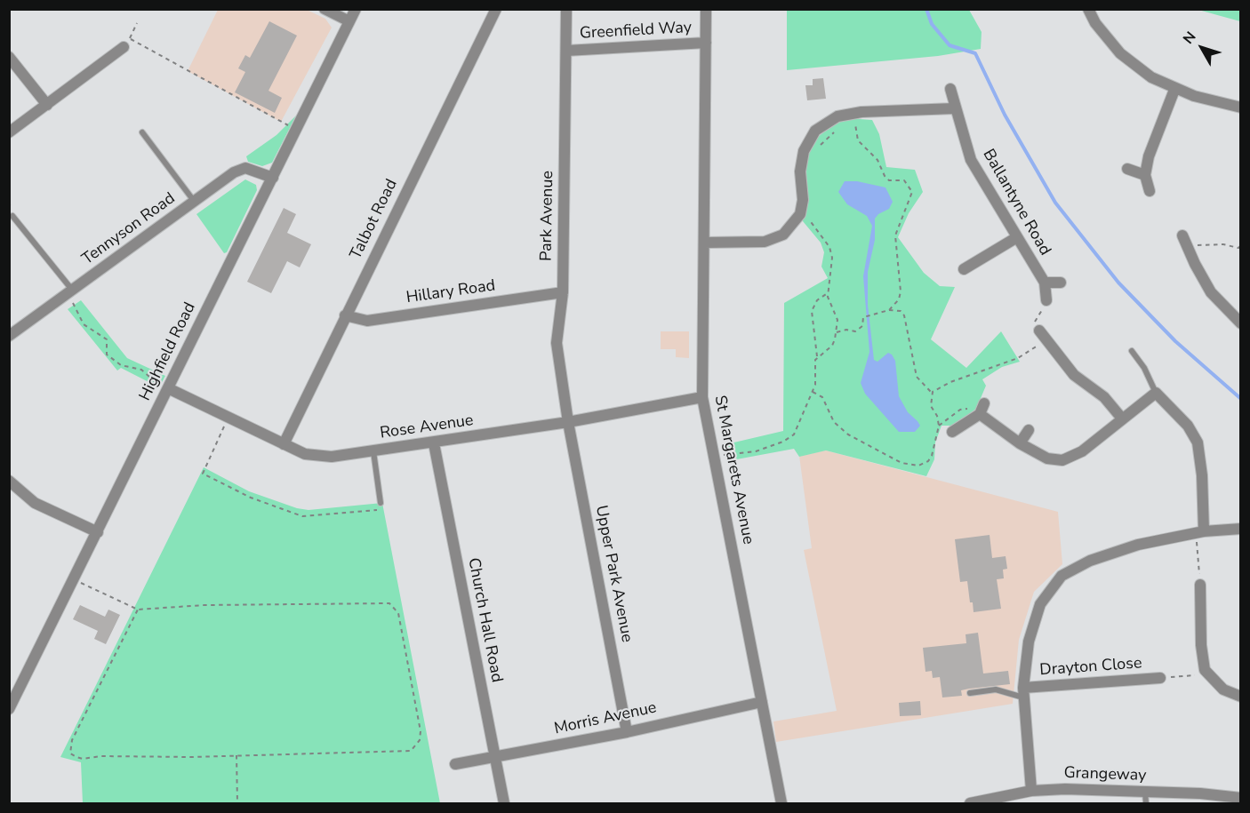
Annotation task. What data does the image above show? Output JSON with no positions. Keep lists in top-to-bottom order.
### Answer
{
  "streets": {
    "street": [
      "Greenfield Way",
      "Ballantyne Road",
      "Park Avenue",
      "Talbot Road",
      "Tennyson Road",
      "Hillary Road",
      "Highfield Road",
      "Rose Avenue",
      "St Margarets Avenue",
      "Upper Park Avenue",
      "Church Hall Road",
      "Drayton Close",
      "Morris Avenue",
      "Grangeway"
    ]
  },
  "crossings": [
    ["Greenfield Way", "Park Avenue"],
    ["Greenfield Way", "St Margarets Avenue"],
    ["Park Avenue", "Hillary Road"],
    ["Park Avenue", "Rose Avenue"],
    ["Park Avenue", "Upper Park Avenue"],
    ["Talbot Road", "Hillary Road"],
    ["Talbot Road", "Rose Avenue"],
    ["Tennyson Road", "Highfield Road"],
    ["Highfield Road", "Rose Avenue"],
    ["Rose Avenue", "St Margarets Avenue"],
    ["Rose Avenue", "Upper Park Avenue"],
    ["Rose Avenue", "Church Hall Road"],
    ["St Margarets Avenue", "Morris Avenue"],
    ["Upper Park Avenue", "Morris Avenue"],
    ["Church Hall Road", "Morris Avenue"]
  ],
  "north": "top left"
}
